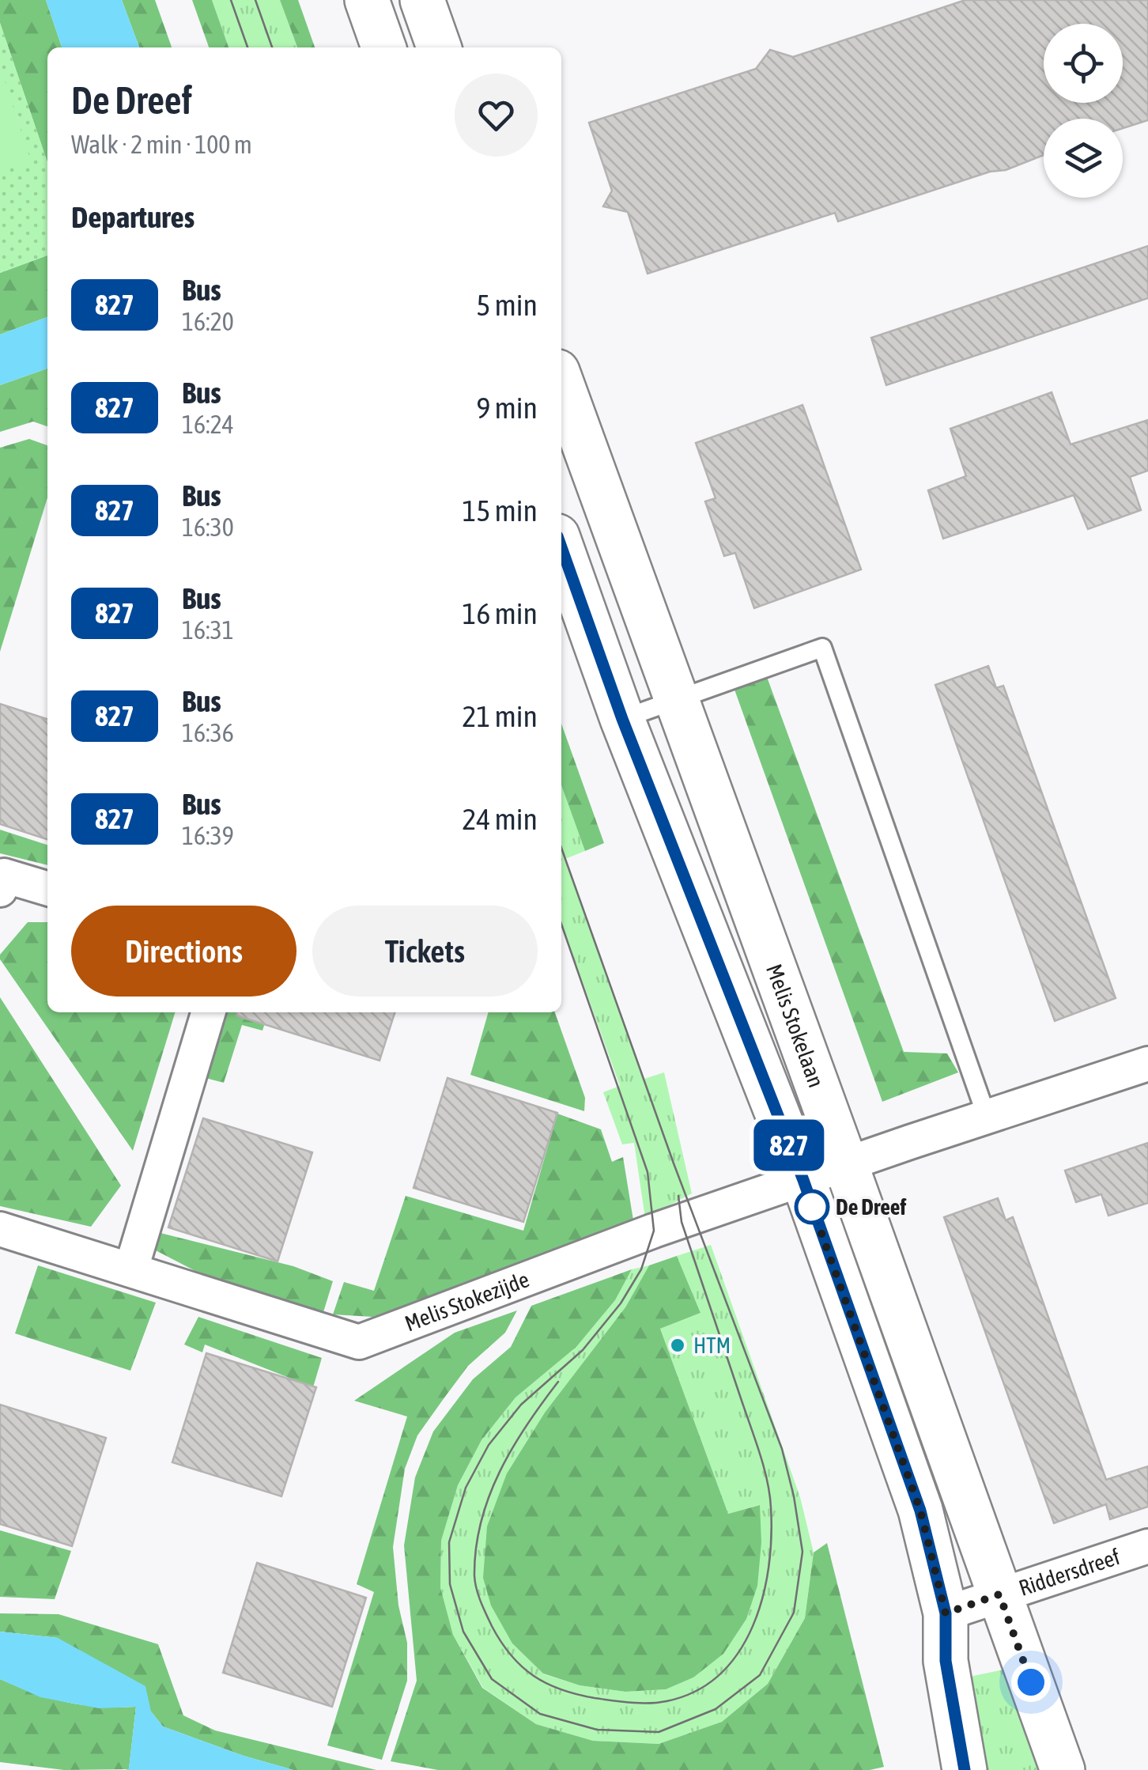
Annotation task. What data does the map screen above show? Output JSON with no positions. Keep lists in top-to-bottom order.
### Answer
{
  "streets": {
    "street": ["Melis Stokelaan", "Melis Stokezijde", "Riddersdreef"]
  },
  "crossings": [
    ["Melis Stokelaan", "Riddersdreef"]
  ],
  "places": ["De Dreef", "HTM"],
  "lines": ["bus line 827"],
  "page": {
    "on_map": "827",
    "heading": [
      ["De Dreef", "Walk · 2 min · 100 m"],
      "Departures"
    ],
    "list": [
      {
        "mark": "827",
        "name": "Bus",
        "note": "16:20",
        "value": "5 min"
      },
      {
        "mark": "827",
        "name": "Bus",
        "note": "16:24",
        "value": "9 min"
      },
      {
        "mark": "827",
        "name": "Bus",
        "note": "16:30",
        "value": "15 min"
      },
      {
        "mark": "827",
        "name": "Bus",
        "note": "16:31",
        "value": "16 min"
      },
      {
        "mark": "827",
        "name": "Bus",
        "note": "16:36",
        "value": "21 min"
      },
      {
        "mark": "827",
        "name": "Bus",
        "note": "16:39",
        "value": "24 min"
      }
    ],
    "buttons": ["Directions", "Tickets"]
  }
}
